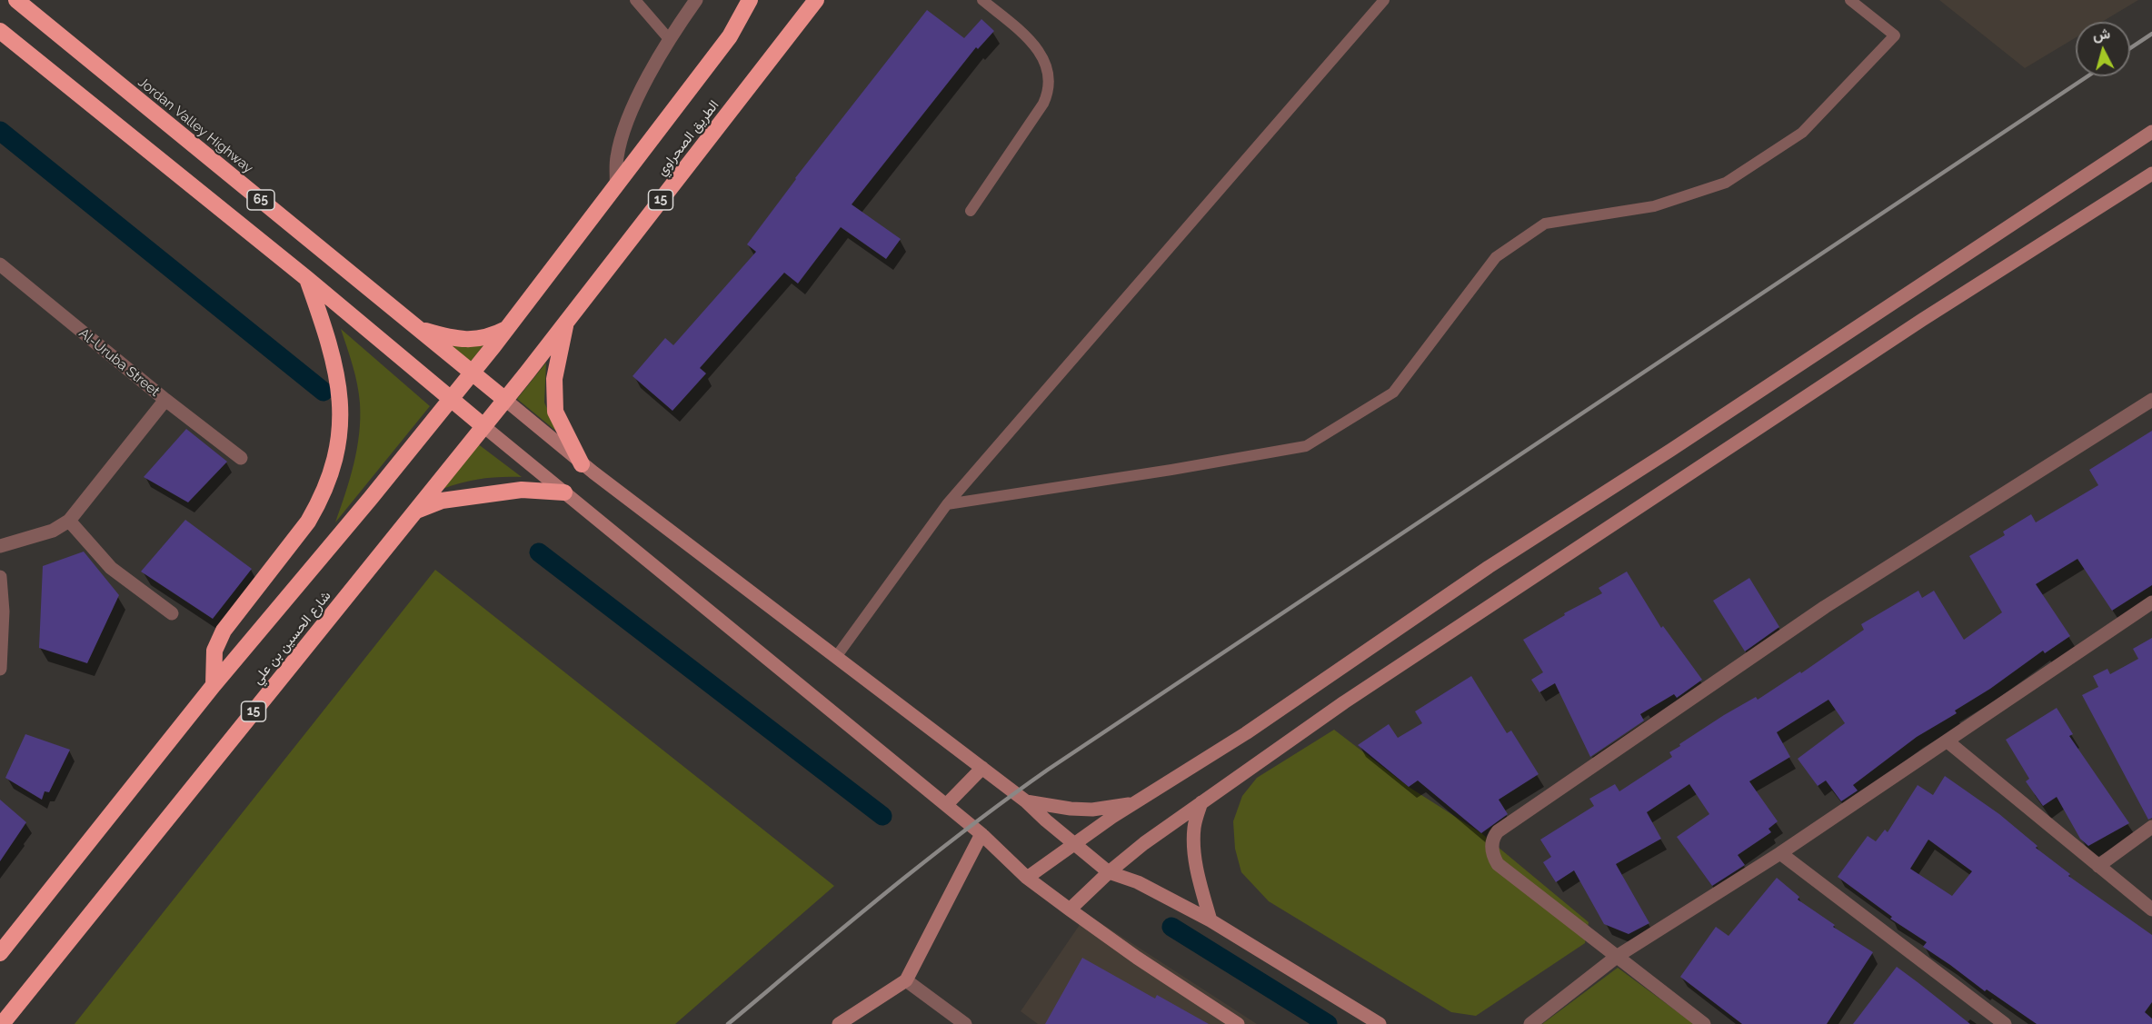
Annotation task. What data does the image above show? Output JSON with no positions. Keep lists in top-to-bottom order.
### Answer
{
  "streets": {
    "highway": [
      "Jordan Valley Highway",
      "الطريق الصحراوي",
      "65",
      "15",
      "شارع الحسين بن علي"
    ],
    "street": ["Al-Uruba Street"]
  },
  "crossings": [
    ["Jordan Valley Highway", "الطريق الصحراوي"],
    ["Jordan Valley Highway", "شارع الحسين بن علي"],
    ["الطريق الصحراوي", "شارع الحسين بن علي"],
    ["65", "شارع الحسين بن علي"]
  ],
  "north": "top"
}
